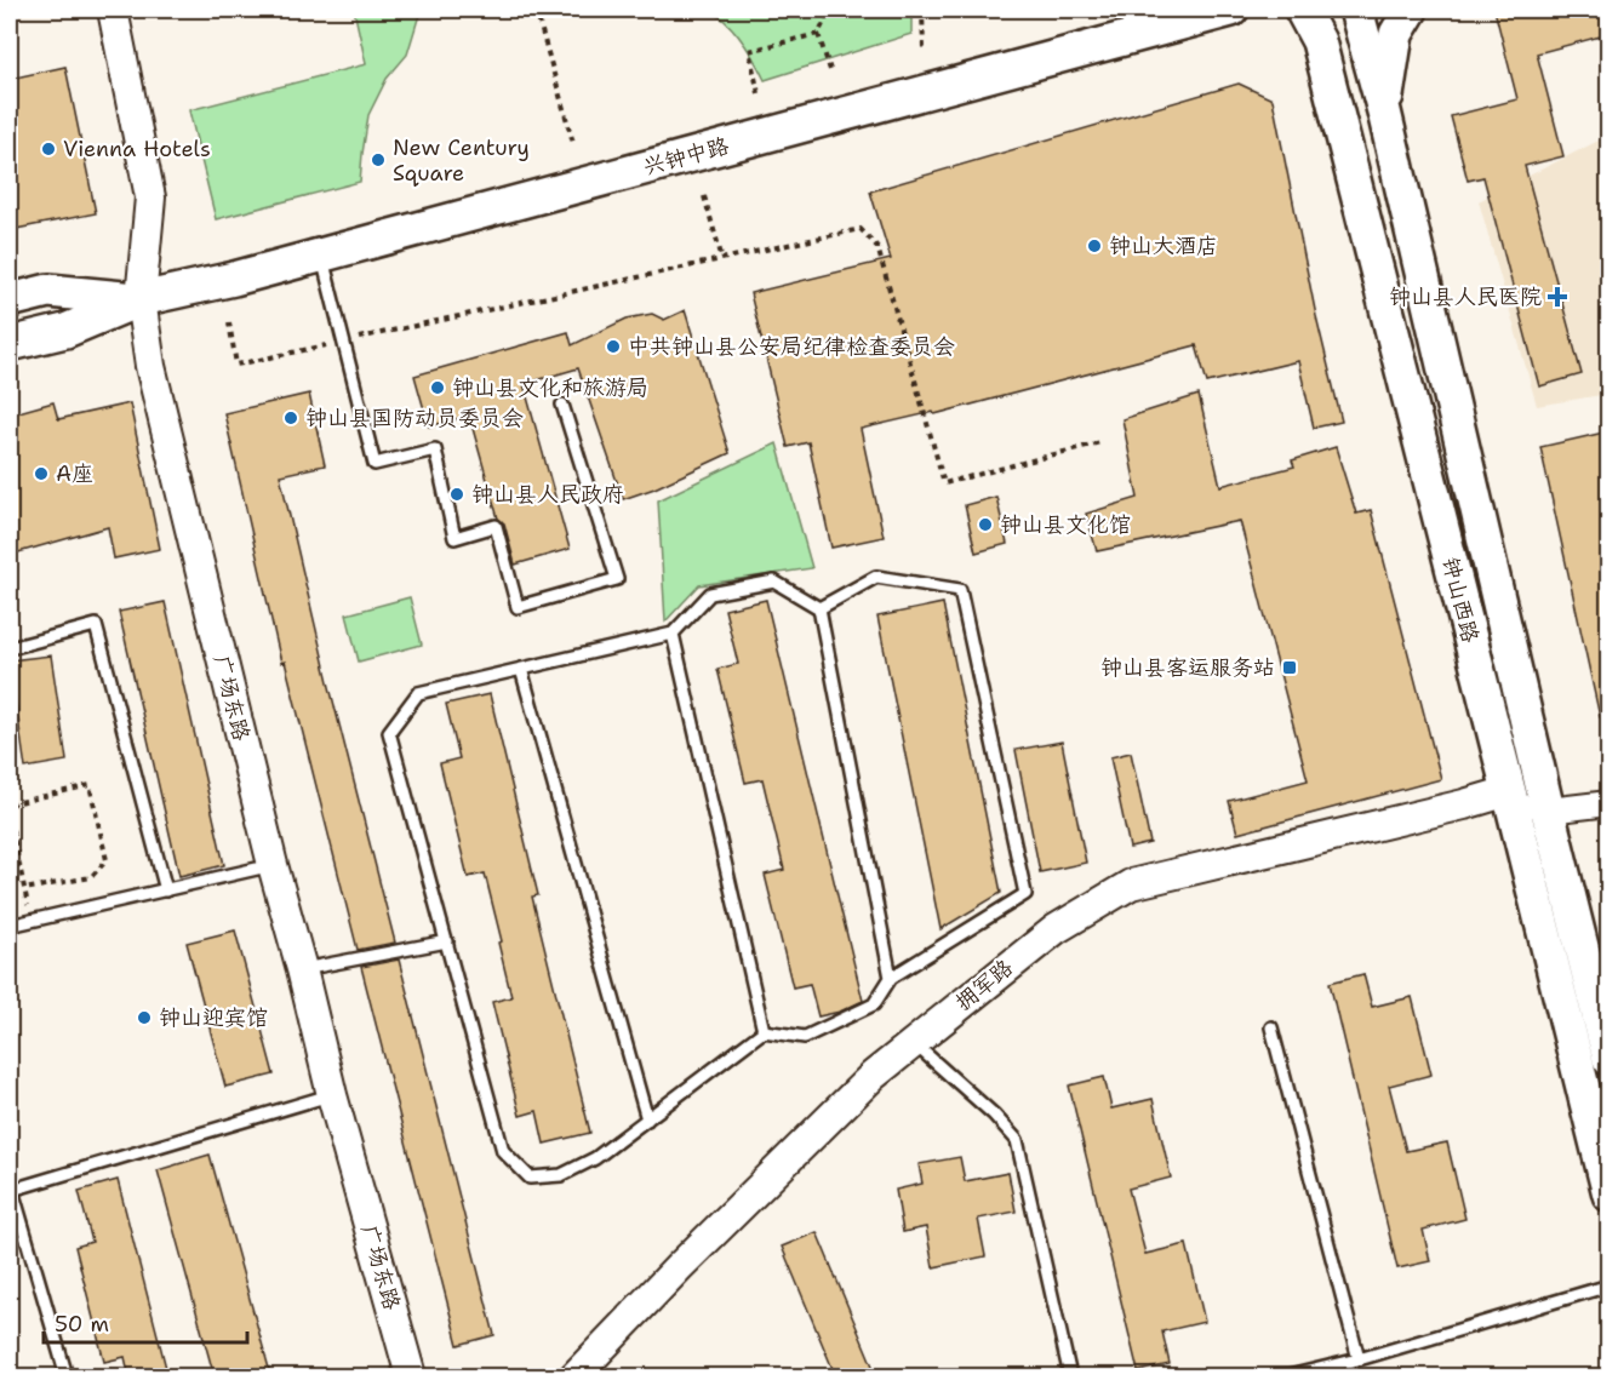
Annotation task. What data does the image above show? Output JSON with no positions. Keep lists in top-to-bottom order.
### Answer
{
  "streets": {
    "main road": ["兴钟中路", "钟山西路"],
    "street": ["广场东路", "拥军路"]
  },
  "crossings": [
    ["兴钟中路", "广场东路"],
    ["钟山西路", "拥军路"]
  ],
  "places": {
    "other": [
      "Vienna Hotels",
      "New Century Square",
      "钟山大酒店",
      "中共钟山县公安局纪律检查委员会",
      "钟山县文化和旅游局",
      "钟山县国防动员委员会",
      "A座",
      "钟山县人民政府",
      "钟山县文化馆",
      "钟山迎宾馆"
    ],
    "health": ["钟山县人民医院"],
    "transit": ["钟山县客运服务站"]
  },
  "scale_bar": "50 m"
}
